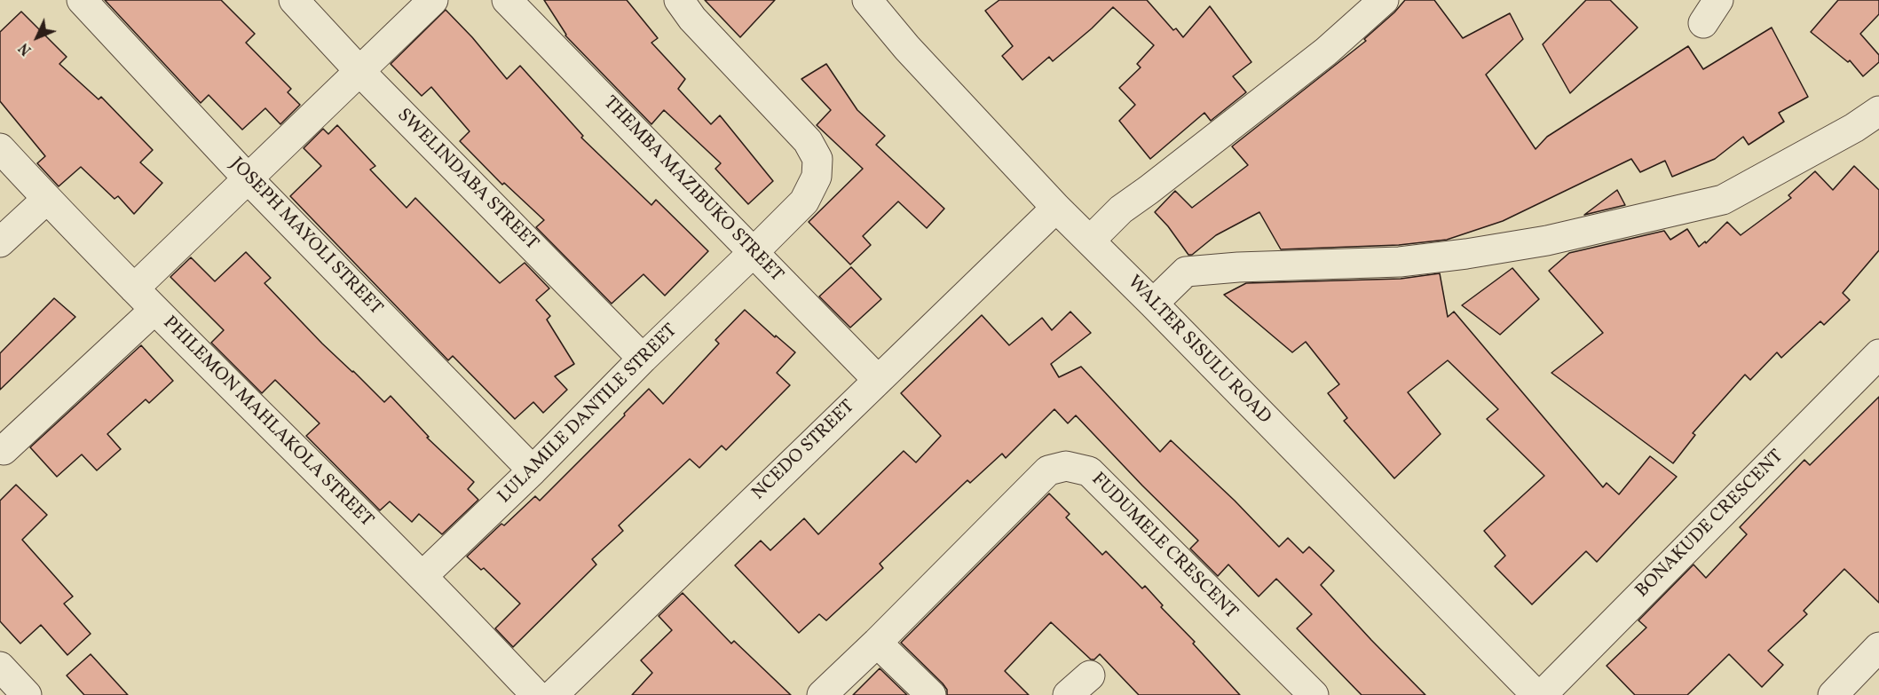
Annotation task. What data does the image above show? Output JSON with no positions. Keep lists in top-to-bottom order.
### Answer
{
  "streets": {
    "street": [
      "SWELINDABA STREET",
      "THEMBA MAZIBUKO STREET",
      "JOSEPH MAYOLI STREET",
      "WALTER SISULU ROAD",
      "LULAMILE DANTILE STREET",
      "PHILEMON MAHLAKOLA STREET",
      "NCEDO STREET",
      "BONAKUDE CRESCENT",
      "FUDUMELE CRESCENT"
    ]
  },
  "crossings": [
    ["SWELINDABA STREET", "LULAMILE DANTILE STREET"],
    ["THEMBA MAZIBUKO STREET", "LULAMILE DANTILE STREET"],
    ["THEMBA MAZIBUKO STREET", "NCEDO STREET"],
    ["JOSEPH MAYOLI STREET", "LULAMILE DANTILE STREET"],
    ["WALTER SISULU ROAD", "NCEDO STREET"],
    ["LULAMILE DANTILE STREET", "PHILEMON MAHLAKOLA STREET"]
  ],
  "north": "bottom left"
}
